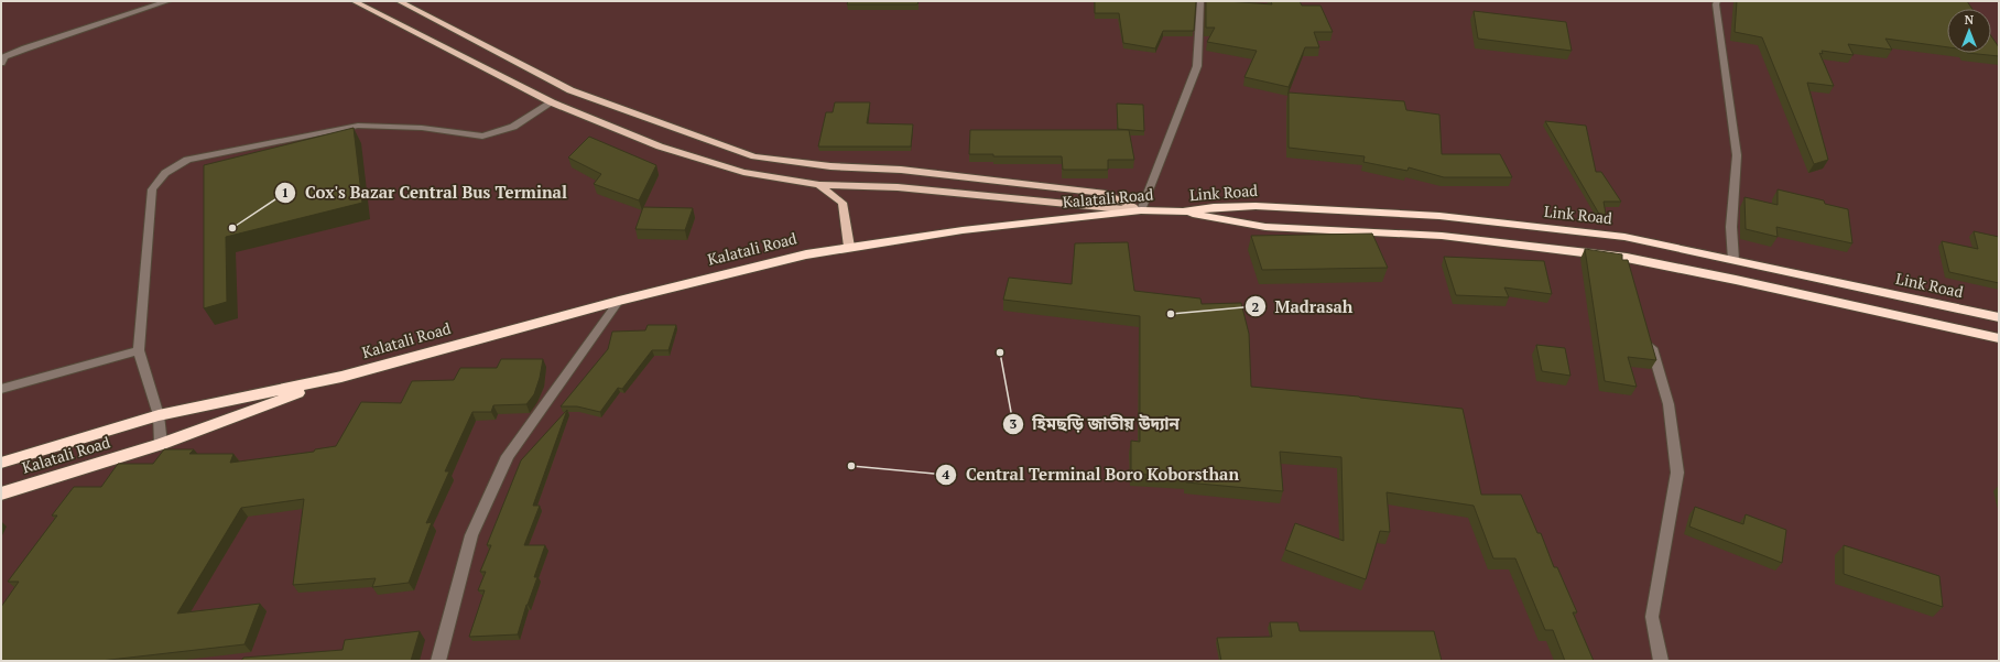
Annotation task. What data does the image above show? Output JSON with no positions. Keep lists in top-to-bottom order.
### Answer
{
  "streets": {
    "highway": ["Link Road", "Kalatali Road"]
  },
  "crossings": [
    ["Link Road", "Kalatali Road"]
  ],
  "places": [
    "Cox's Bazar Central Bus Terminal",
    "Madrasah",
    "হিমছড়ি জাতীয় উদ্যান",
    "Central Terminal Boro Koborsthan"
  ],
  "north": "top"
}
